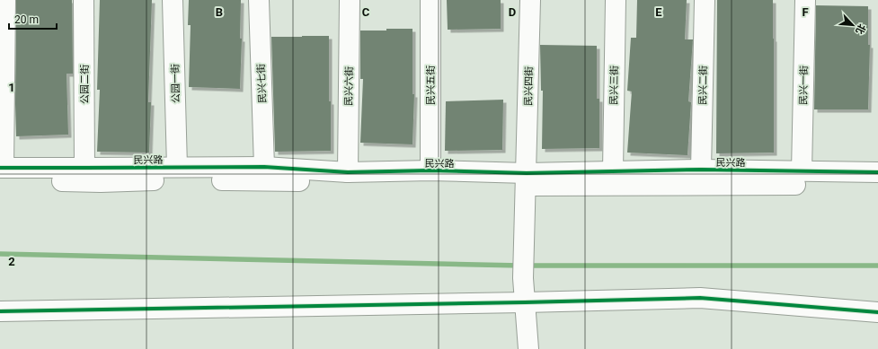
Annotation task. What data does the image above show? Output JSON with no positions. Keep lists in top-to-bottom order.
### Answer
{
  "streets": {
    "street": [
      "公园一街",
      "民兴七街",
      "公园二街",
      "民兴五街",
      "民兴三街",
      "民兴二街",
      "民兴一街",
      "民兴六街",
      "民兴四街",
      "民兴路"
    ]
  },
  "crossings": [
    ["公园一街", "民兴路"],
    ["民兴七街", "民兴路"],
    ["公园二街", "民兴路"],
    ["民兴五街", "民兴路"],
    ["民兴三街", "民兴路"],
    ["民兴二街", "民兴路"],
    ["民兴一街", "民兴路"],
    ["民兴六街", "民兴路"],
    ["民兴四街", "民兴路"]
  ],
  "scale_bar": "20 m",
  "north": "bottom right",
  "grid": {
    "columns": [
      "B",
      "C",
      "D",
      "E",
      "F"
    ],
    "rows": ["1", "2"]
  }
}
